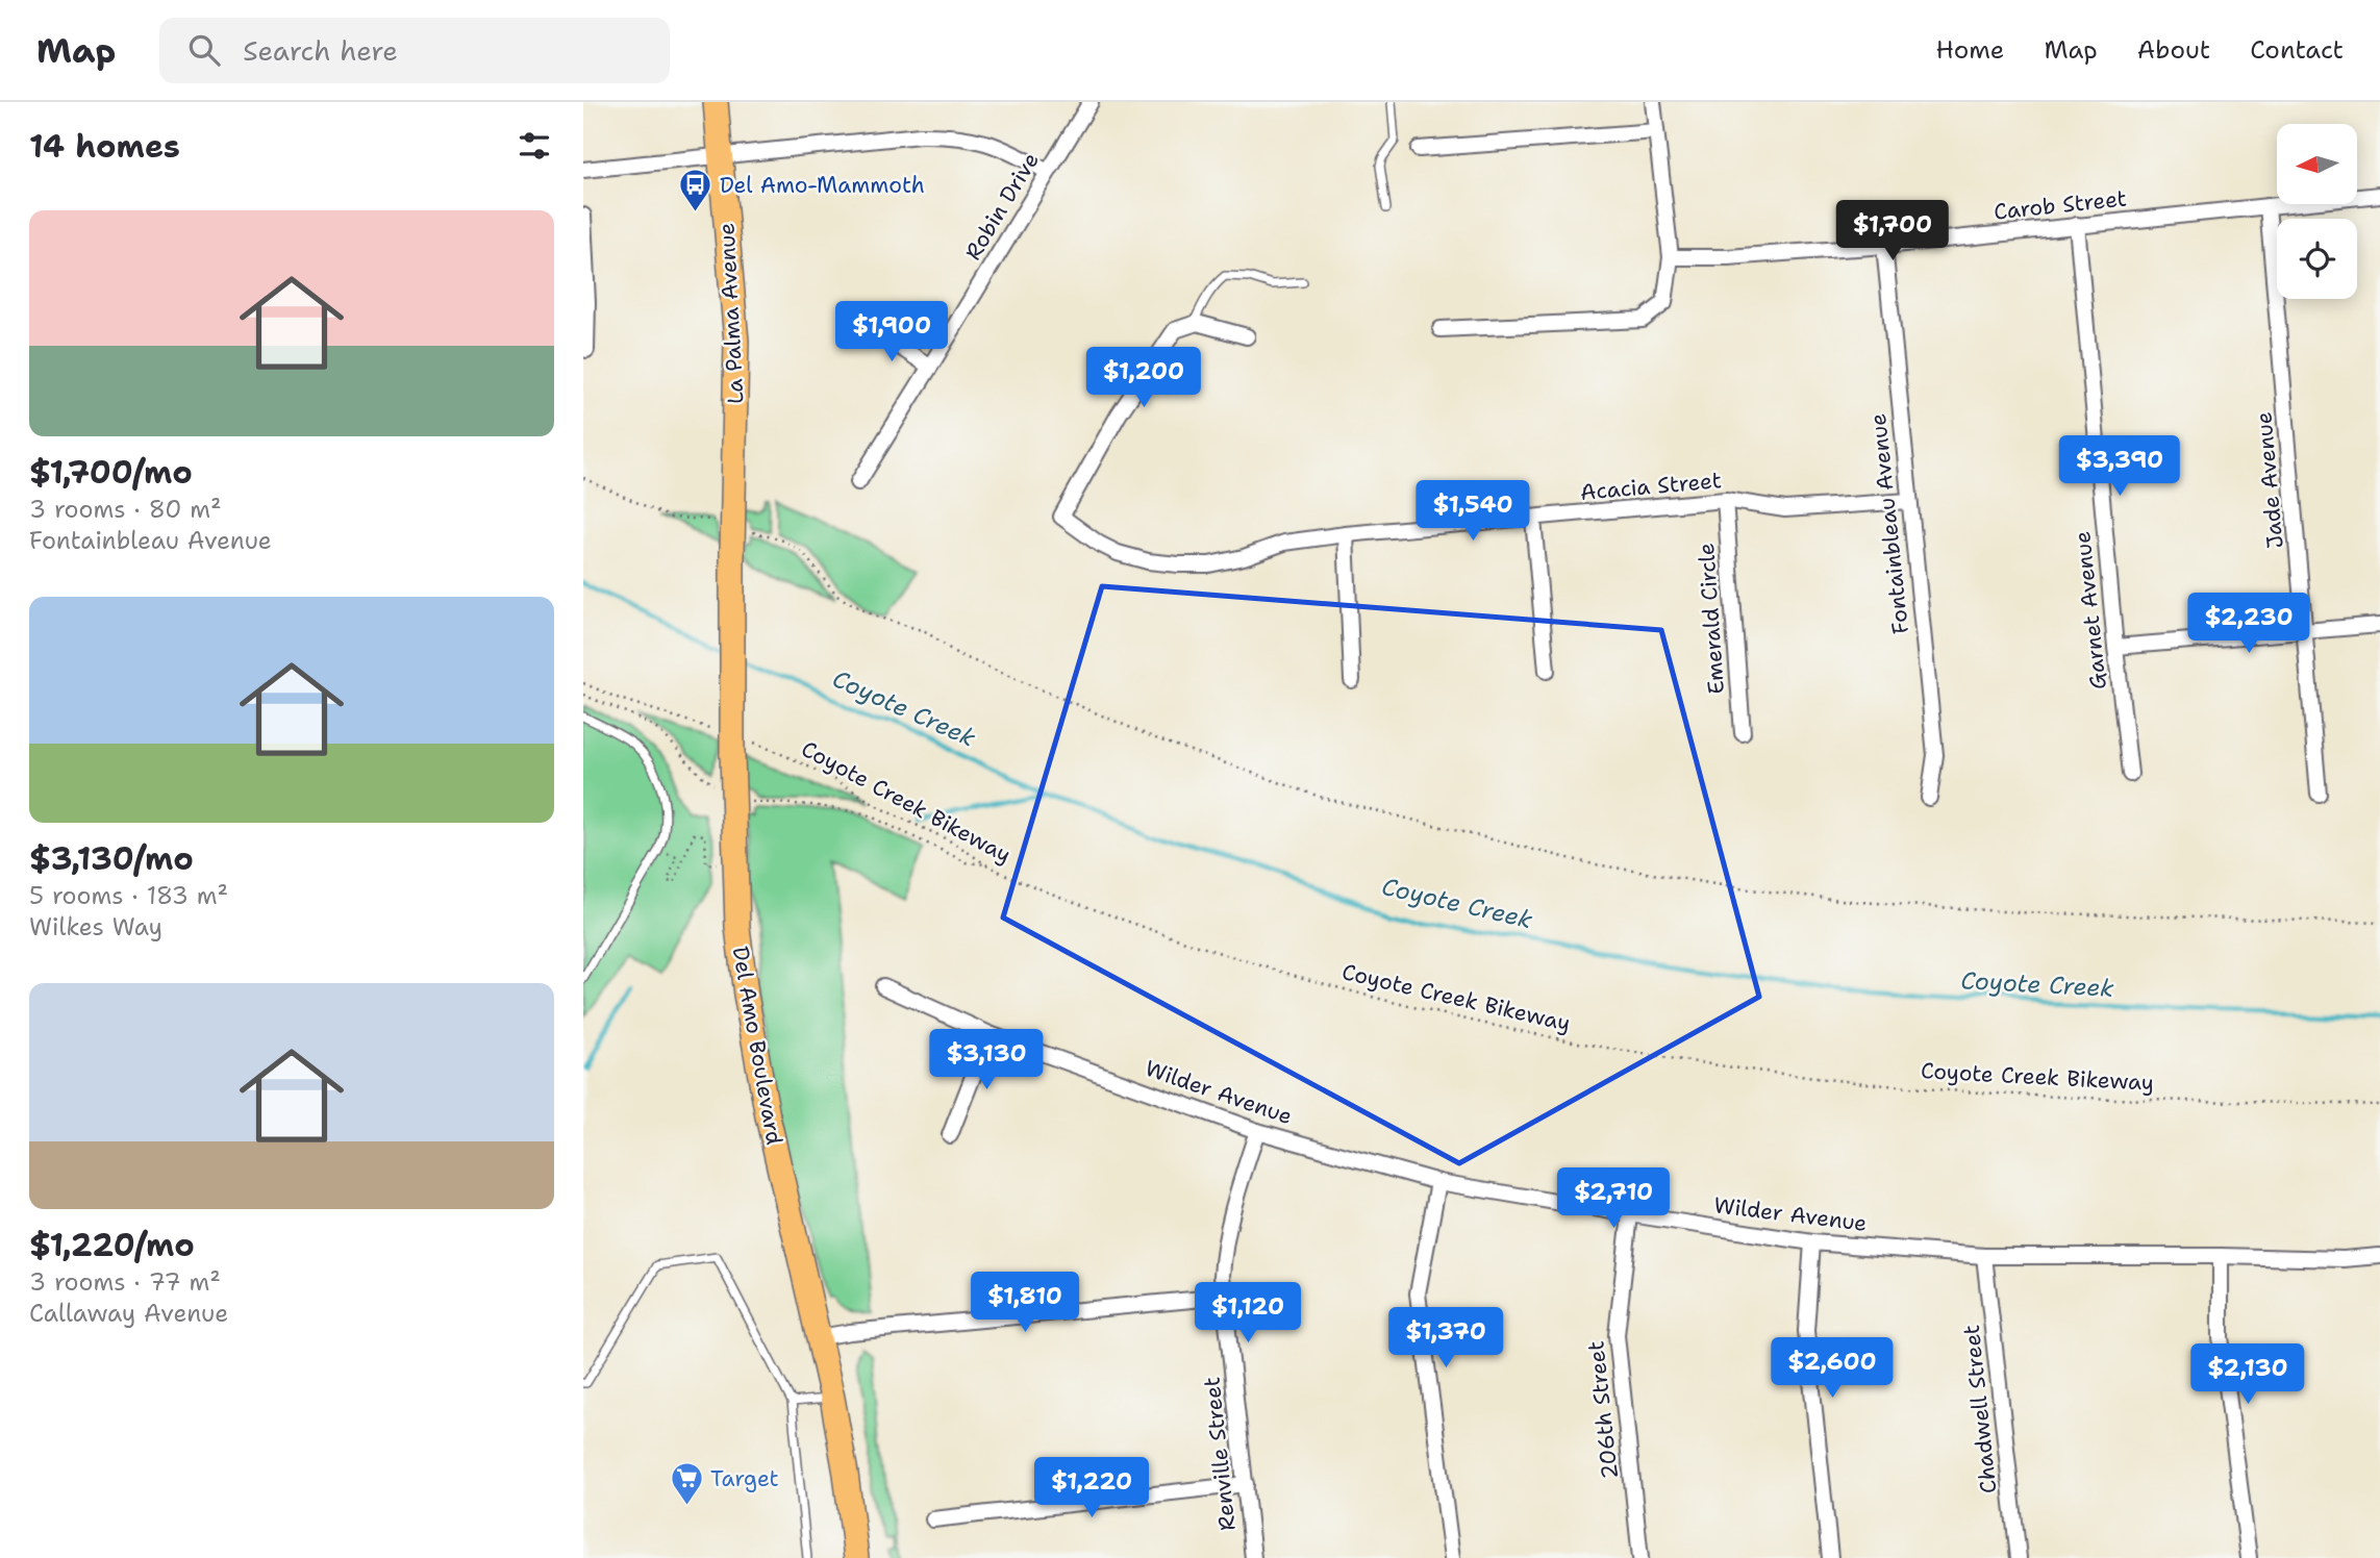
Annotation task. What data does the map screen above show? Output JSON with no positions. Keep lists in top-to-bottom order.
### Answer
{
  "streets": {
    "main road": ["La Palma Avenue", "Del Amo Boulevard"],
    "street": [
      "Carob Street",
      "Robin Drive",
      "Jade Avenue",
      "Acacia Street",
      "Fontainbleau Avenue",
      "Garnet Avenue",
      "Emerald Circle",
      "Wilder Avenue",
      "Chadwell Street",
      "206th Street",
      "Renville Street"
    ],
    "path": ["Coyote Creek Bikeway"]
  },
  "crossings": [
    ["Carob Street", "Jade Avenue"],
    ["Carob Street", "Fontainbleau Avenue"],
    ["Carob Street", "Garnet Avenue"],
    ["La Palma Avenue", "Del Amo Boulevard"],
    ["Acacia Street", "Fontainbleau Avenue"],
    ["Acacia Street", "Emerald Circle"],
    ["Coyote Creek Bikeway", "Del Amo Boulevard"],
    ["Wilder Avenue", "Chadwell Street"],
    ["Wilder Avenue", "206th Street"],
    ["Wilder Avenue", "Renville Street"]
  ],
  "water": ["Coyote Creek"],
  "places": {
    "bus stop": ["Del Amo-Mammoth"],
    "supermarket": ["Target"]
  },
  "north": "left",
  "page": {
    "header": "Map",
    "search": "Search here",
    "nav": [
      "Home",
      "Map",
      "About",
      "Contact"
    ],
    "heading": "14 homes",
    "list": [
      {
        "name": "$1,700/mo",
        "note": "3 rooms · 80 m² · Fontainbleau Avenue"
      },
      {
        "name": "$3,130/mo",
        "note": "5 rooms · 183 m² · Wilkes Way"
      },
      {
        "name": "$1,220/mo",
        "note": "3 rooms · 77 m² · Callaway Avenue"
      }
    ],
    "price": [
      "$1,700",
      "$1,900",
      "$1,200",
      "$3,390",
      "$1,540",
      "$2,230",
      "$3,130",
      "$2,710",
      "$1,810",
      "$1,120",
      "$1,370",
      "$2,600",
      "$2,130",
      "$1,220"
    ]
  }
}
